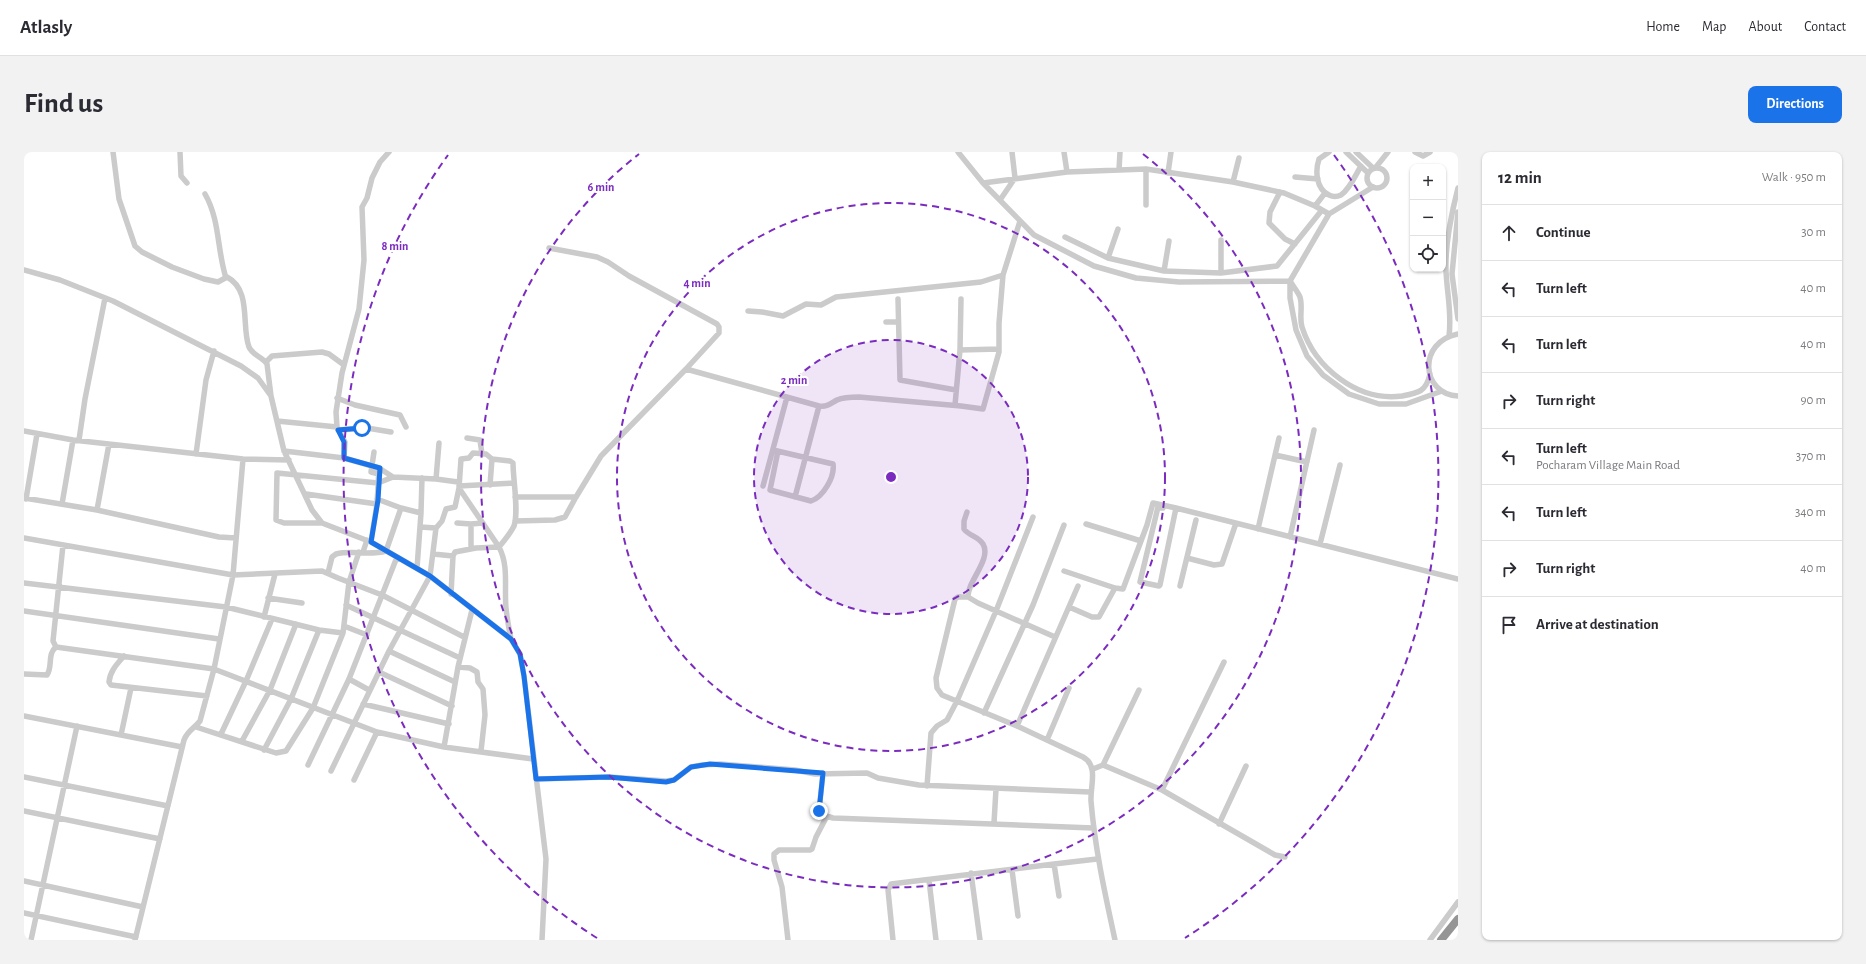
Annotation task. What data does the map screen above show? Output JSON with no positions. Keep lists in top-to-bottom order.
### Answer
{
  "page": {
    "header": "Atlasly",
    "nav": [
      "Home",
      "Map",
      "About",
      "Contact"
    ],
    "buttons": "Directions",
    "title": "Find us",
    "heading": ["12 min", "Walk · 950 m"],
    "map_buttons": ["+", "−"],
    "list": [
      ["Continue", "30 m"],
      ["Turn left", "40 m"],
      ["Turn left", "40 m"],
      ["Turn right", "90 m"],
      ["Turn left", "Pocharam Village Main Road", "370 m"],
      ["Turn left", "340 m"],
      ["Turn right", "40 m"],
      "Arrive at destination"
    ]
  },
  "rings": [
    "6 min",
    "8 min",
    "4 min",
    "2 min"
  ]
}
